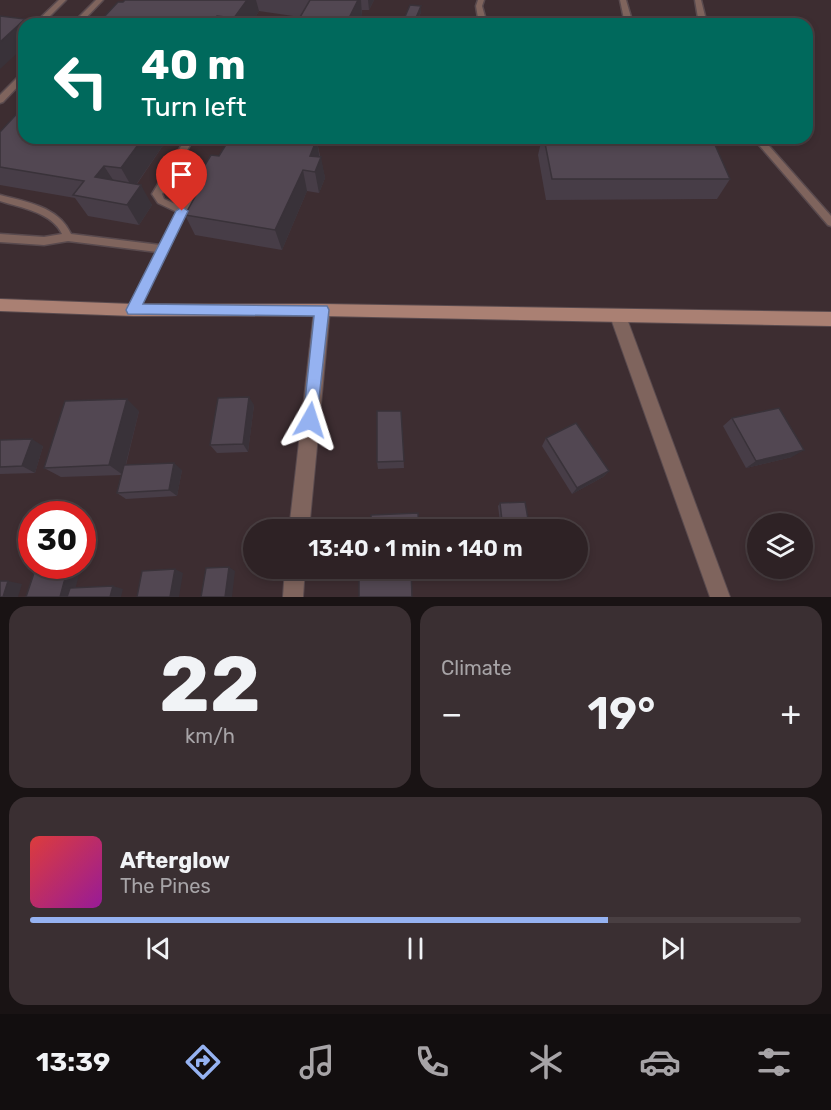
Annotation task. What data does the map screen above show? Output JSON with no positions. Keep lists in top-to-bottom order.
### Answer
{
  "page": {
    "turn": ["40 m", "Turn left"],
    "limit": "30",
    "trip": "13:40 · 1 min · 140 m",
    "tile": [
      ["22", "km/h"],
      "Climate"
    ],
    "heat": ["−", "19°", "+"],
    "song": ["Afterglow", "The Pines"],
    "tabs": "13:39"
  }
}
